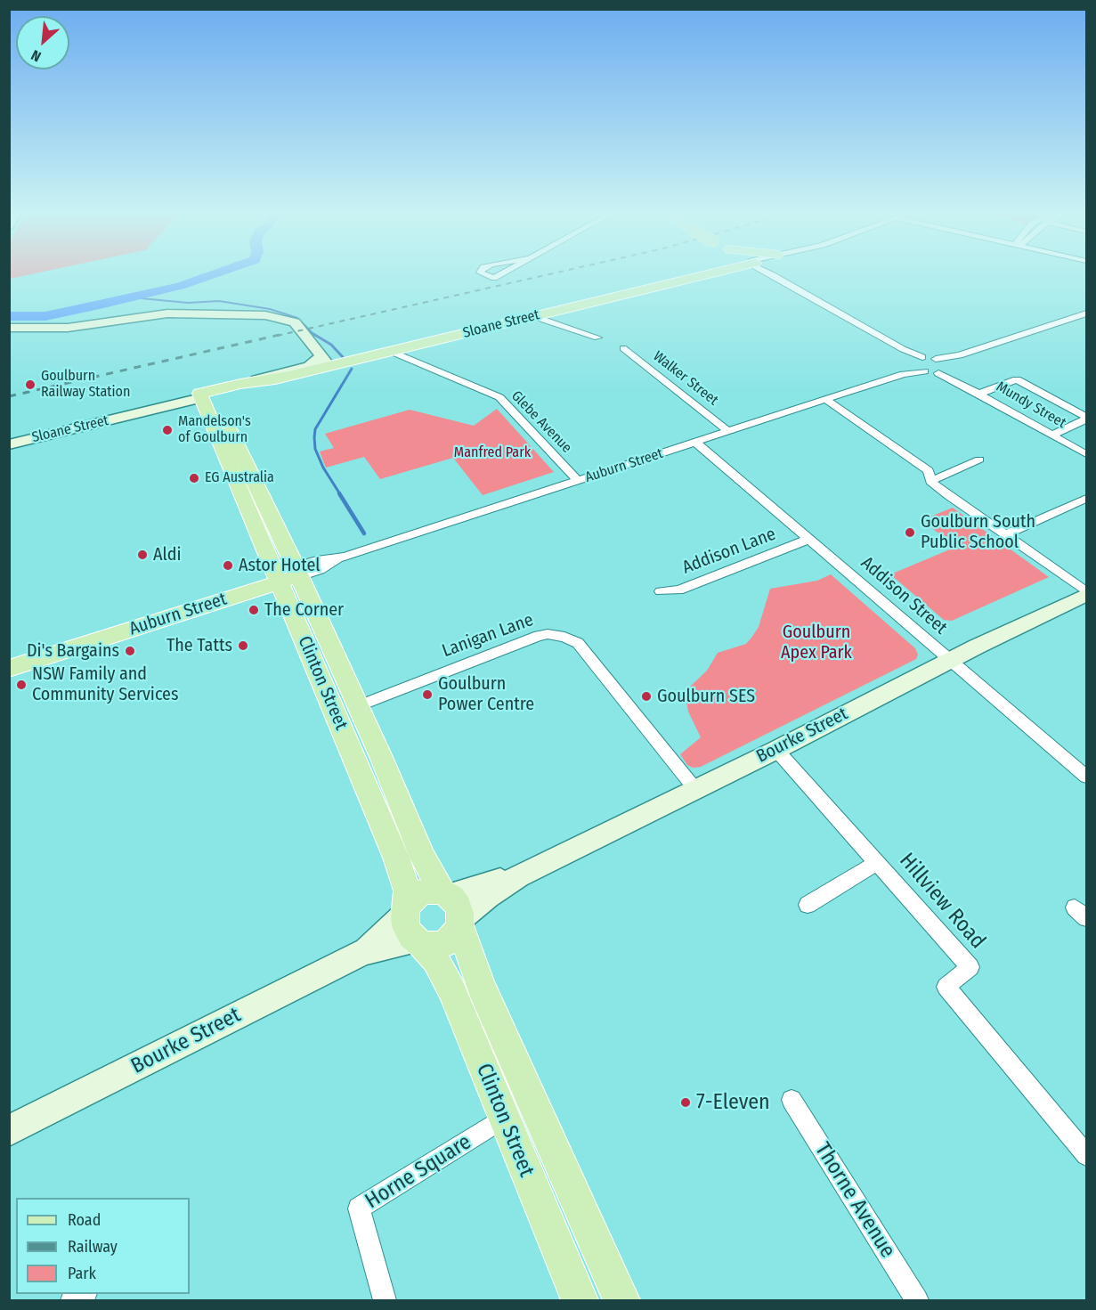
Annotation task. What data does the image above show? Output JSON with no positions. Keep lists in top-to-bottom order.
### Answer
{
  "streets": {
    "main road": ["Sloane Street", "Auburn Street", "Clinton Street"],
    "street": [
      "Walker Street",
      "Mundy Street",
      "Glebe Avenue",
      "Addison Lane",
      "Addison Street",
      "Lanigan Lane",
      "Bourke Street",
      "Hillview Road",
      "Horne Square",
      "Thorne Avenue"
    ]
  },
  "crossings": [
    ["Sloane Street", "Glebe Avenue"],
    ["Sloane Street", "Clinton Street"],
    ["Walker Street", "Auburn Street"],
    ["Glebe Avenue", "Auburn Street"],
    ["Auburn Street", "Addison Street"],
    ["Auburn Street", "Clinton Street"],
    ["Addison Lane", "Addison Street"],
    ["Addison Street", "Bourke Street"],
    ["Lanigan Lane", "Clinton Street"],
    ["Lanigan Lane", "Bourke Street"],
    ["Clinton Street", "Bourke Street"],
    ["Clinton Street", "Horne Square"],
    ["Bourke Street", "Hillview Road"]
  ],
  "parks": ["Manfred Park", "Goulburn Apex Park"],
  "places": [
    "Goulburn Railway Station",
    "Mandelson's of Goulburn",
    "EG Australia",
    "Goulburn South Public School",
    "Aldi",
    "Astor Hotel",
    "The Corner",
    "The Tatts",
    "Di's Bargains",
    "NSW Family and Community Services",
    "Goulburn Power Centre",
    "Goulburn SES",
    "7-Eleven"
  ],
  "legend": ["Road", "Railway", "Park"],
  "north": "bottom left"
}
